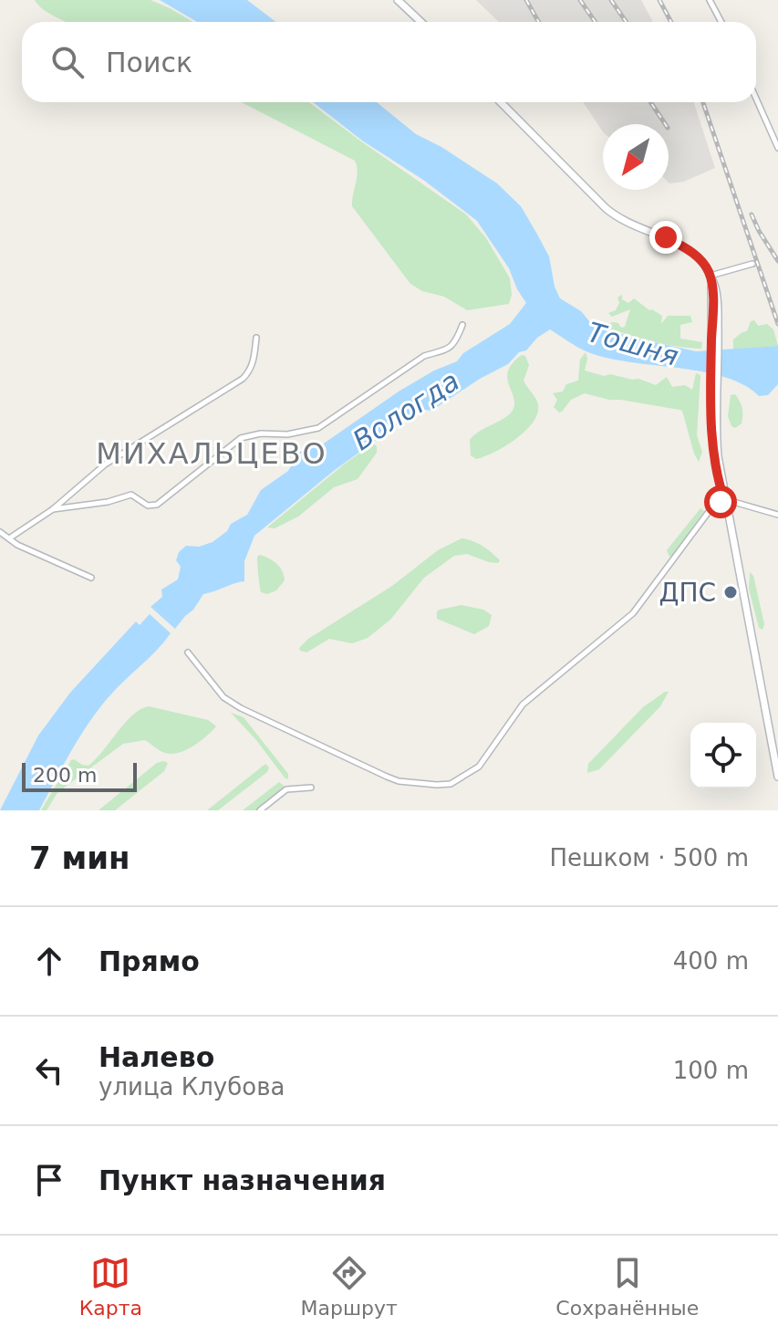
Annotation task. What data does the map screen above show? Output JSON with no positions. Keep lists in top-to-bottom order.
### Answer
{
  "districts": ["МИХАЛЬЦЕВО"],
  "water": ["Тошня", "Вологда"],
  "places": ["ДПС"],
  "scale_bar": "200 m",
  "north": "bottom left",
  "page": {
    "search": "Поиск",
    "scale": "200 m",
    "heading": ["7 мин", "Пешком · 500 m"],
    "list": [
      ["Прямо", "400 m"],
      ["Налево", "улица Клубова", "100 m"],
      "Пункт назначения"
    ],
    "nav": ["Карта", "Маршрут", "Сохранённые"]
  }
}
